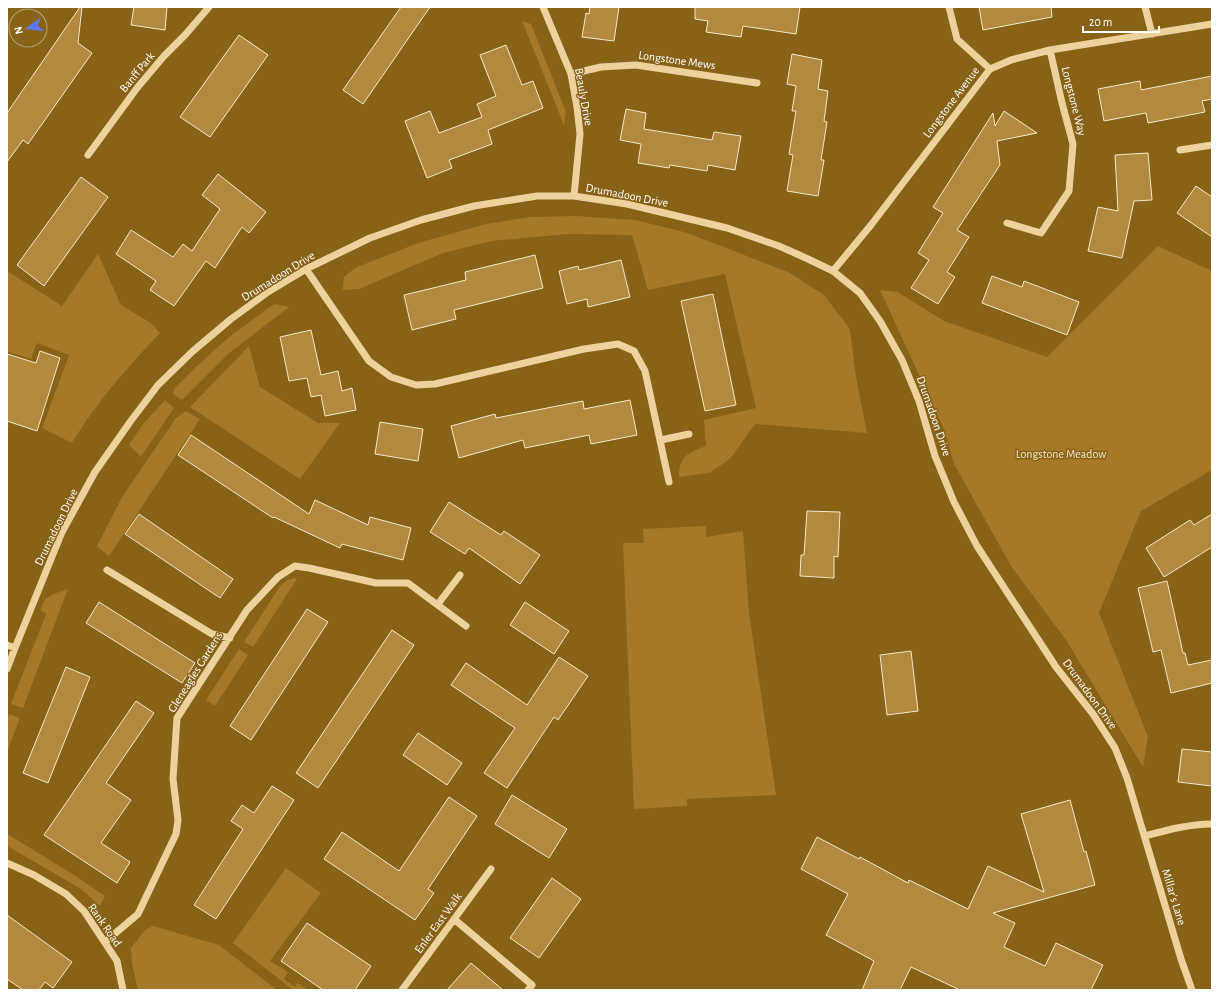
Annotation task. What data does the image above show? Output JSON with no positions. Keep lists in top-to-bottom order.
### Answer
{
  "streets": {
    "street": [
      "Longstone Mews",
      "Banff Park",
      "Beauly Drive",
      "Longstone Way",
      "Longstone Avenue",
      "Drumadoon Drive",
      "Gleneagles Gardens",
      "Millar's Lane",
      "Enler East Walk",
      "Rank Road"
    ]
  },
  "crossings": [
    ["Longstone Mews", "Beauly Drive"],
    ["Beauly Drive", "Drumadoon Drive"],
    ["Longstone Way", "Longstone Avenue"],
    ["Longstone Avenue", "Drumadoon Drive"],
    ["Drumadoon Drive", "Millar's Lane"],
    ["Gleneagles Gardens", "Rank Road"]
  ],
  "parks": ["Longstone Meadow"],
  "scale_bar": "20 m",
  "north": "left"
}
